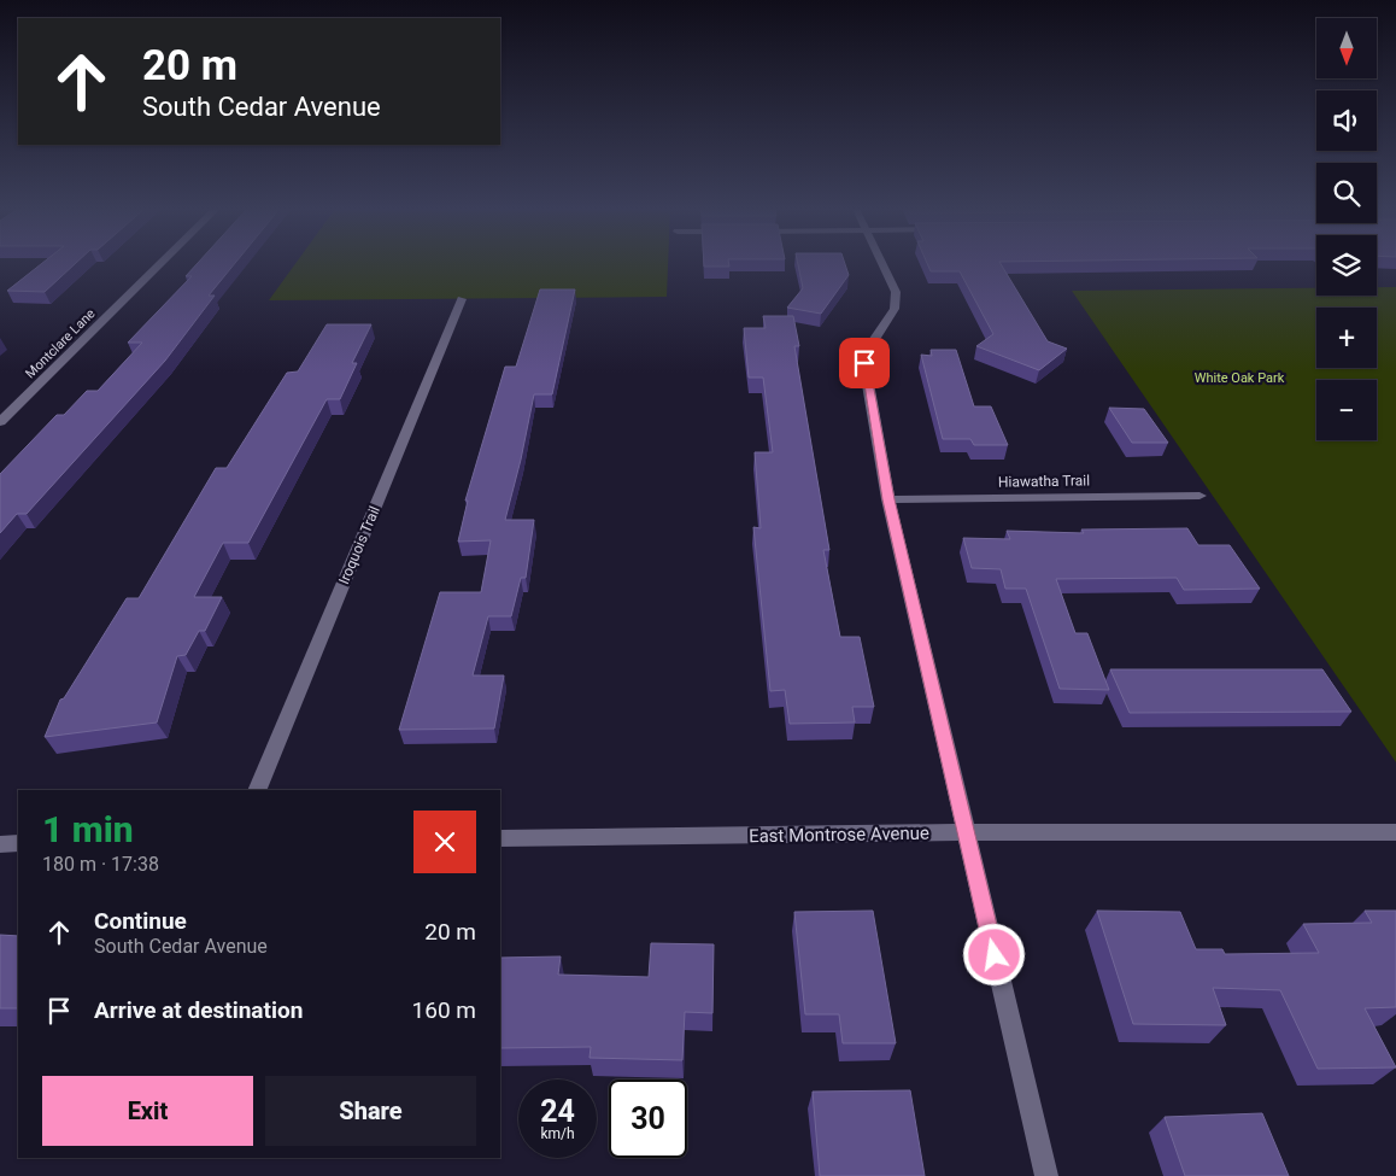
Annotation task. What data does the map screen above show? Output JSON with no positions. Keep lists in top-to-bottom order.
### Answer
{
  "streets": {
    "street": [
      "Montclare Lane",
      "Hiawatha Trail",
      "Iroquois Trail",
      "East Montrose Avenue"
    ]
  },
  "parks": ["White Oak Park"],
  "north": "bottom",
  "page": {
    "map_buttons": ["+", "−"],
    "turn": ["20 m", "South Cedar Avenue"],
    "heading": ["1 min", "180 m · 17:38"],
    "list": [
      {
        "name": "Continue",
        "note": "South Cedar Avenue",
        "value": "20 m"
      },
      {
        "name": "Arrive at destination",
        "value": "160 m"
      }
    ],
    "buttons": ["Exit", "Share"],
    "speed": "24 km/h",
    "limit": "30"
  }
}
